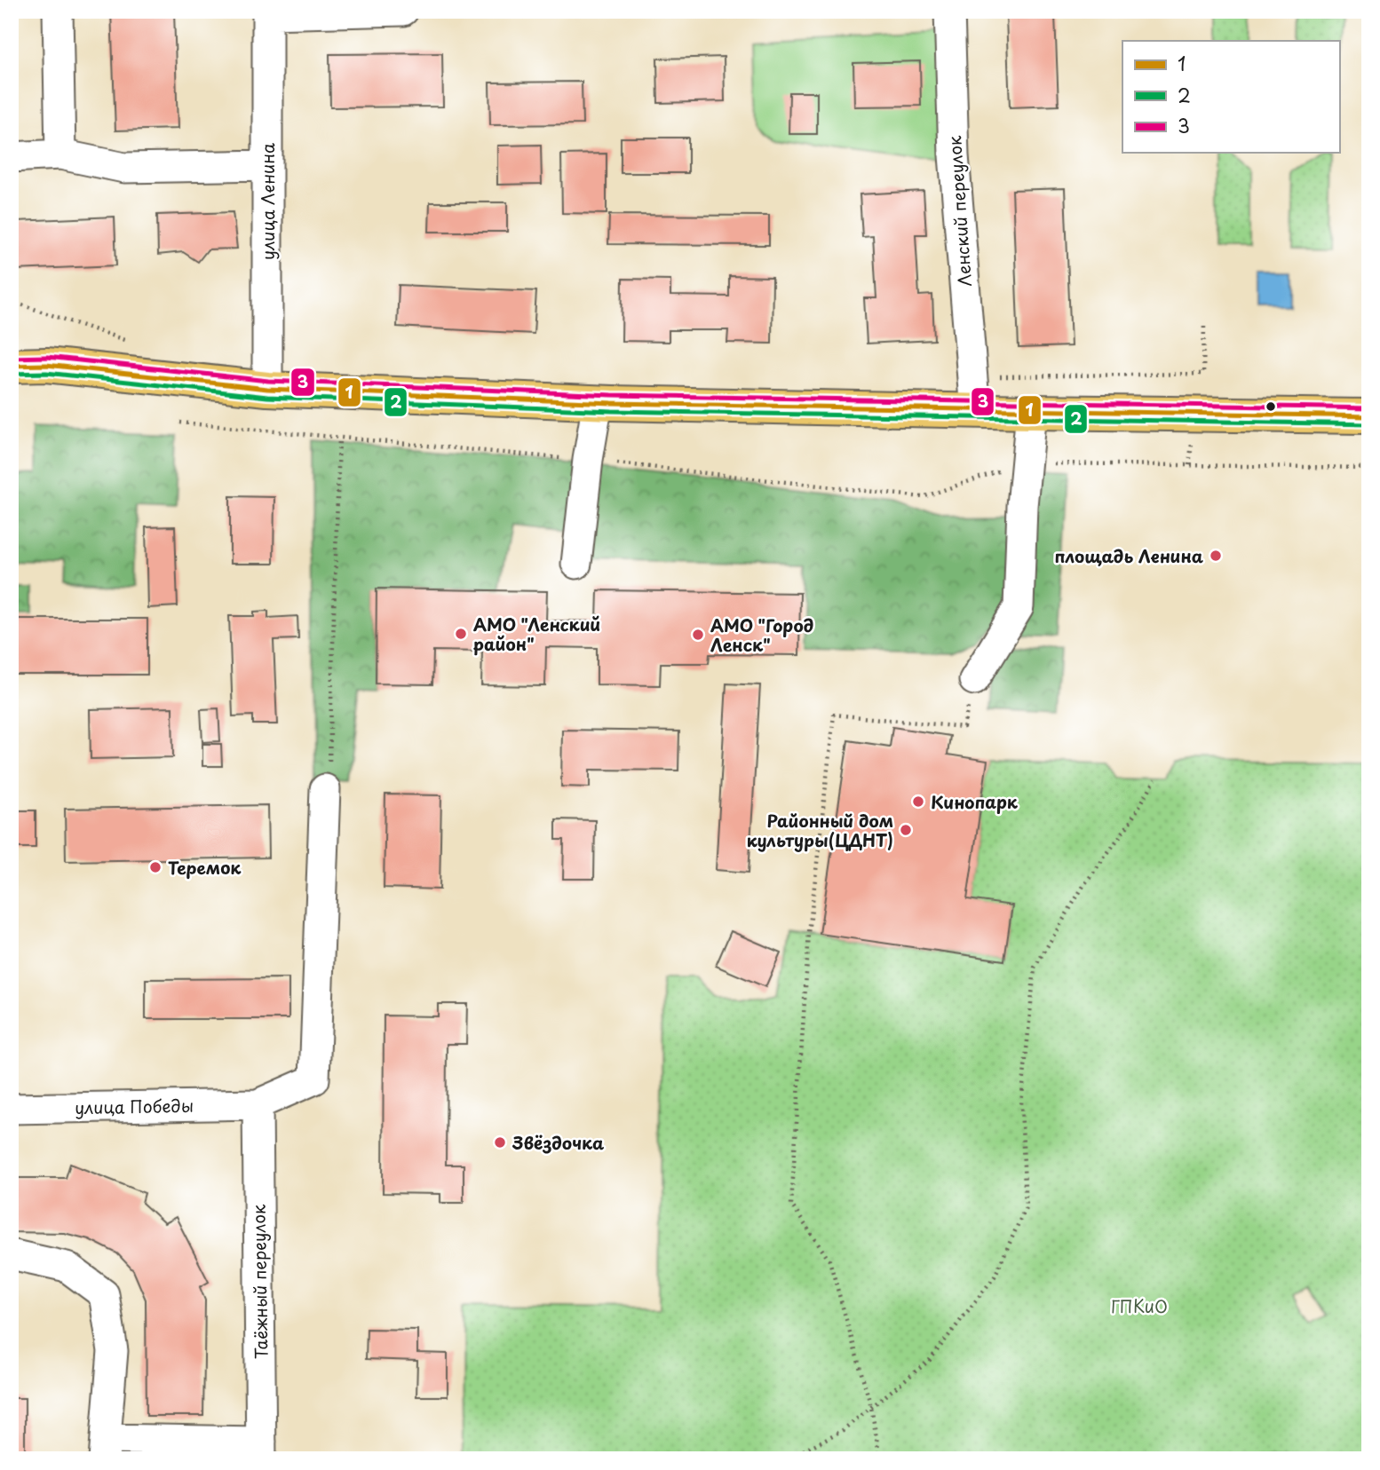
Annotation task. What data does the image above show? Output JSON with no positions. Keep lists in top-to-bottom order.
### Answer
{
  "streets": {
    "street": [
      "улица Ленина",
      "Ленский переулок",
      "улица Победы",
      "Таёжный переулок"
    ]
  },
  "crossings": [
    ["улица Победы", "Таёжный переулок"]
  ],
  "parks": ["ГПКиО"],
  "places": [
    "площадь Ленина",
    "АМО \"Ленский район\"",
    "АМО \"Город Ленск\"",
    "Кинопарк",
    "Районный дом культуры(ЦДНТ)",
    "Теремок",
    "Звёздочка"
  ],
  "lines": ["transit line 3", "transit line 1", "transit line 2"],
  "legend": ["1", "2", "3"]
}
